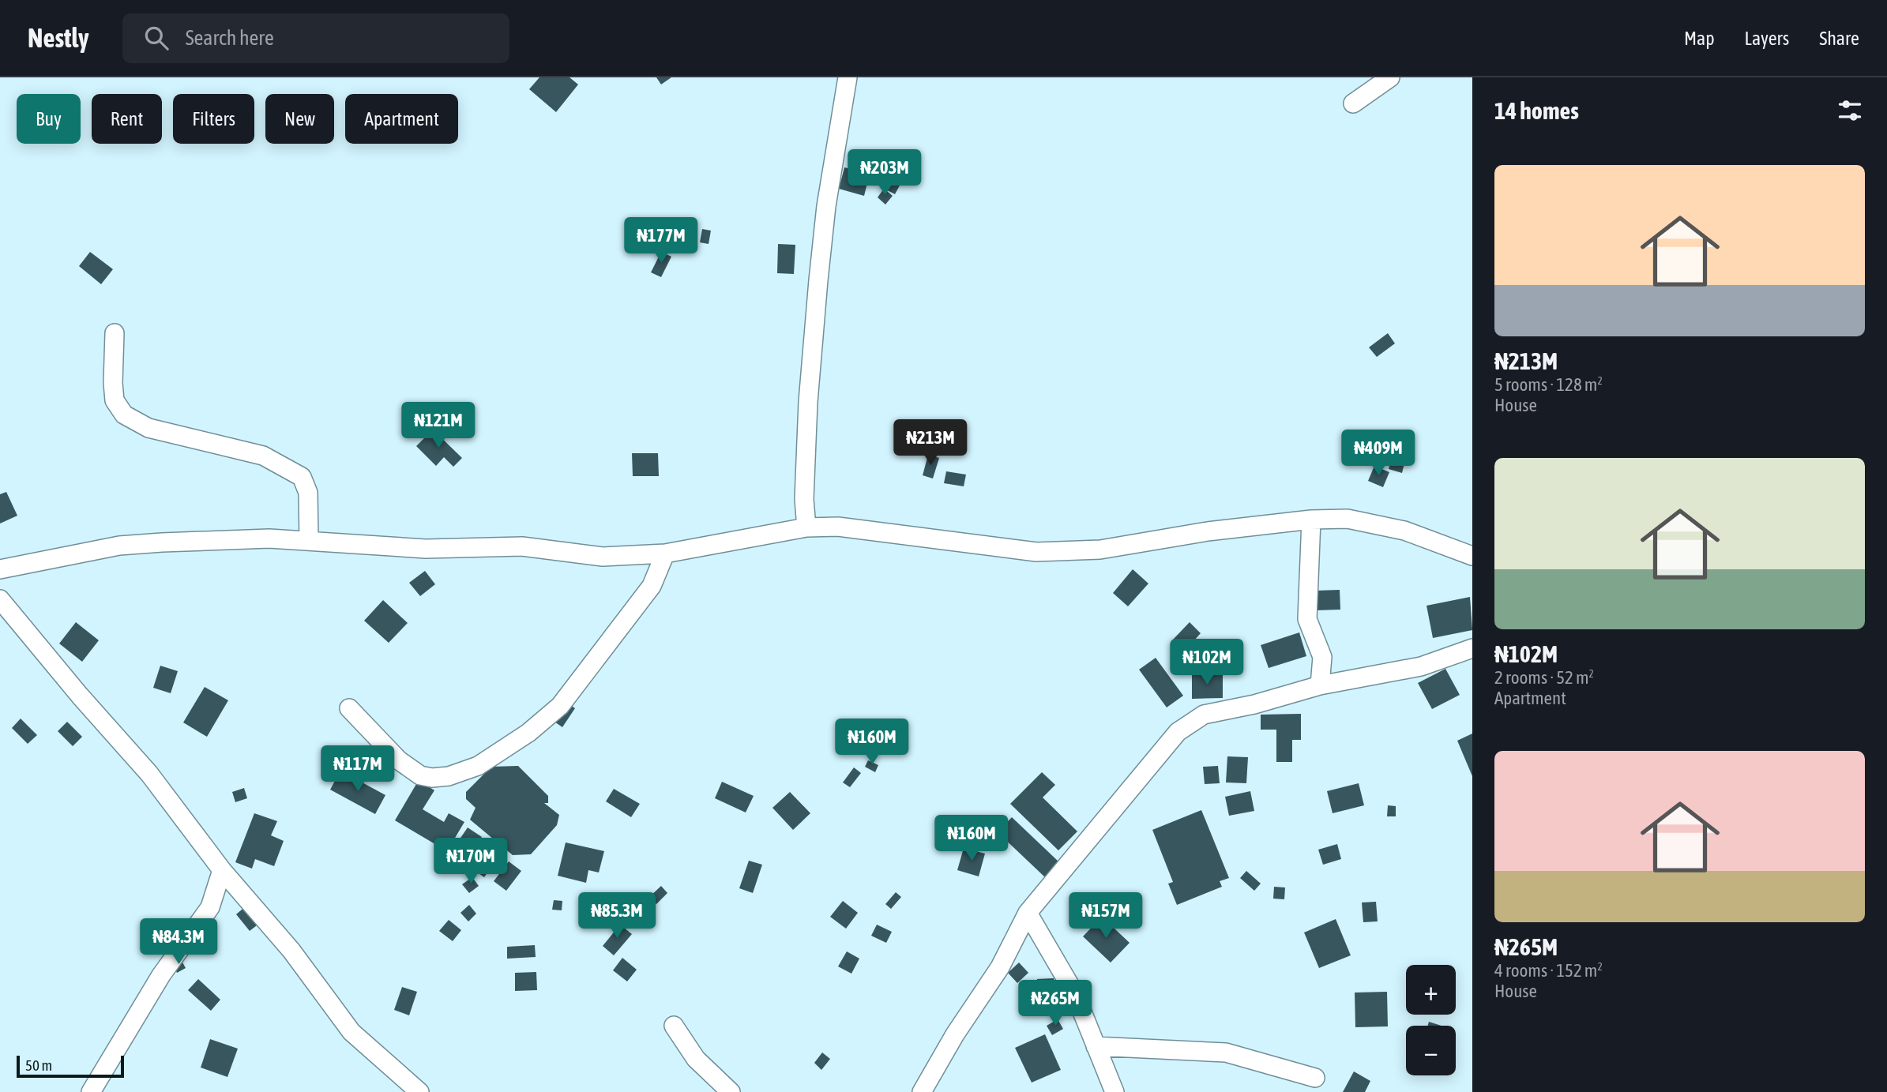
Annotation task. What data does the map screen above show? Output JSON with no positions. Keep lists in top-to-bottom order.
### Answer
{
  "scale_bar": "50 m",
  "page": {
    "header": "Nestly",
    "search": "Search here",
    "nav": ["Map", "Layers", "Share"],
    "heading": "14 homes",
    "chip": [
      "Buy",
      "Rent",
      "Filters",
      "New",
      "Apartment"
    ],
    "list": [
      {
        "name": "₦213M",
        "note": "5 rooms · 128 m² · House"
      },
      {
        "name": "₦102M",
        "note": "2 rooms · 52 m² · Apartment"
      },
      {
        "name": "₦265M",
        "note": "4 rooms · 152 m² · House"
      }
    ],
    "price": [
      "₦203M",
      "₦177M",
      "₦121M",
      "₦213M",
      "₦409M",
      "₦102M",
      "₦160M",
      "₦117M",
      "₦160M",
      "₦170M",
      "₦85.3M",
      "₦157M",
      "₦84.3M",
      "₦265M"
    ],
    "map_buttons": ["+", "−"],
    "scale": "50 m"
  }
}
